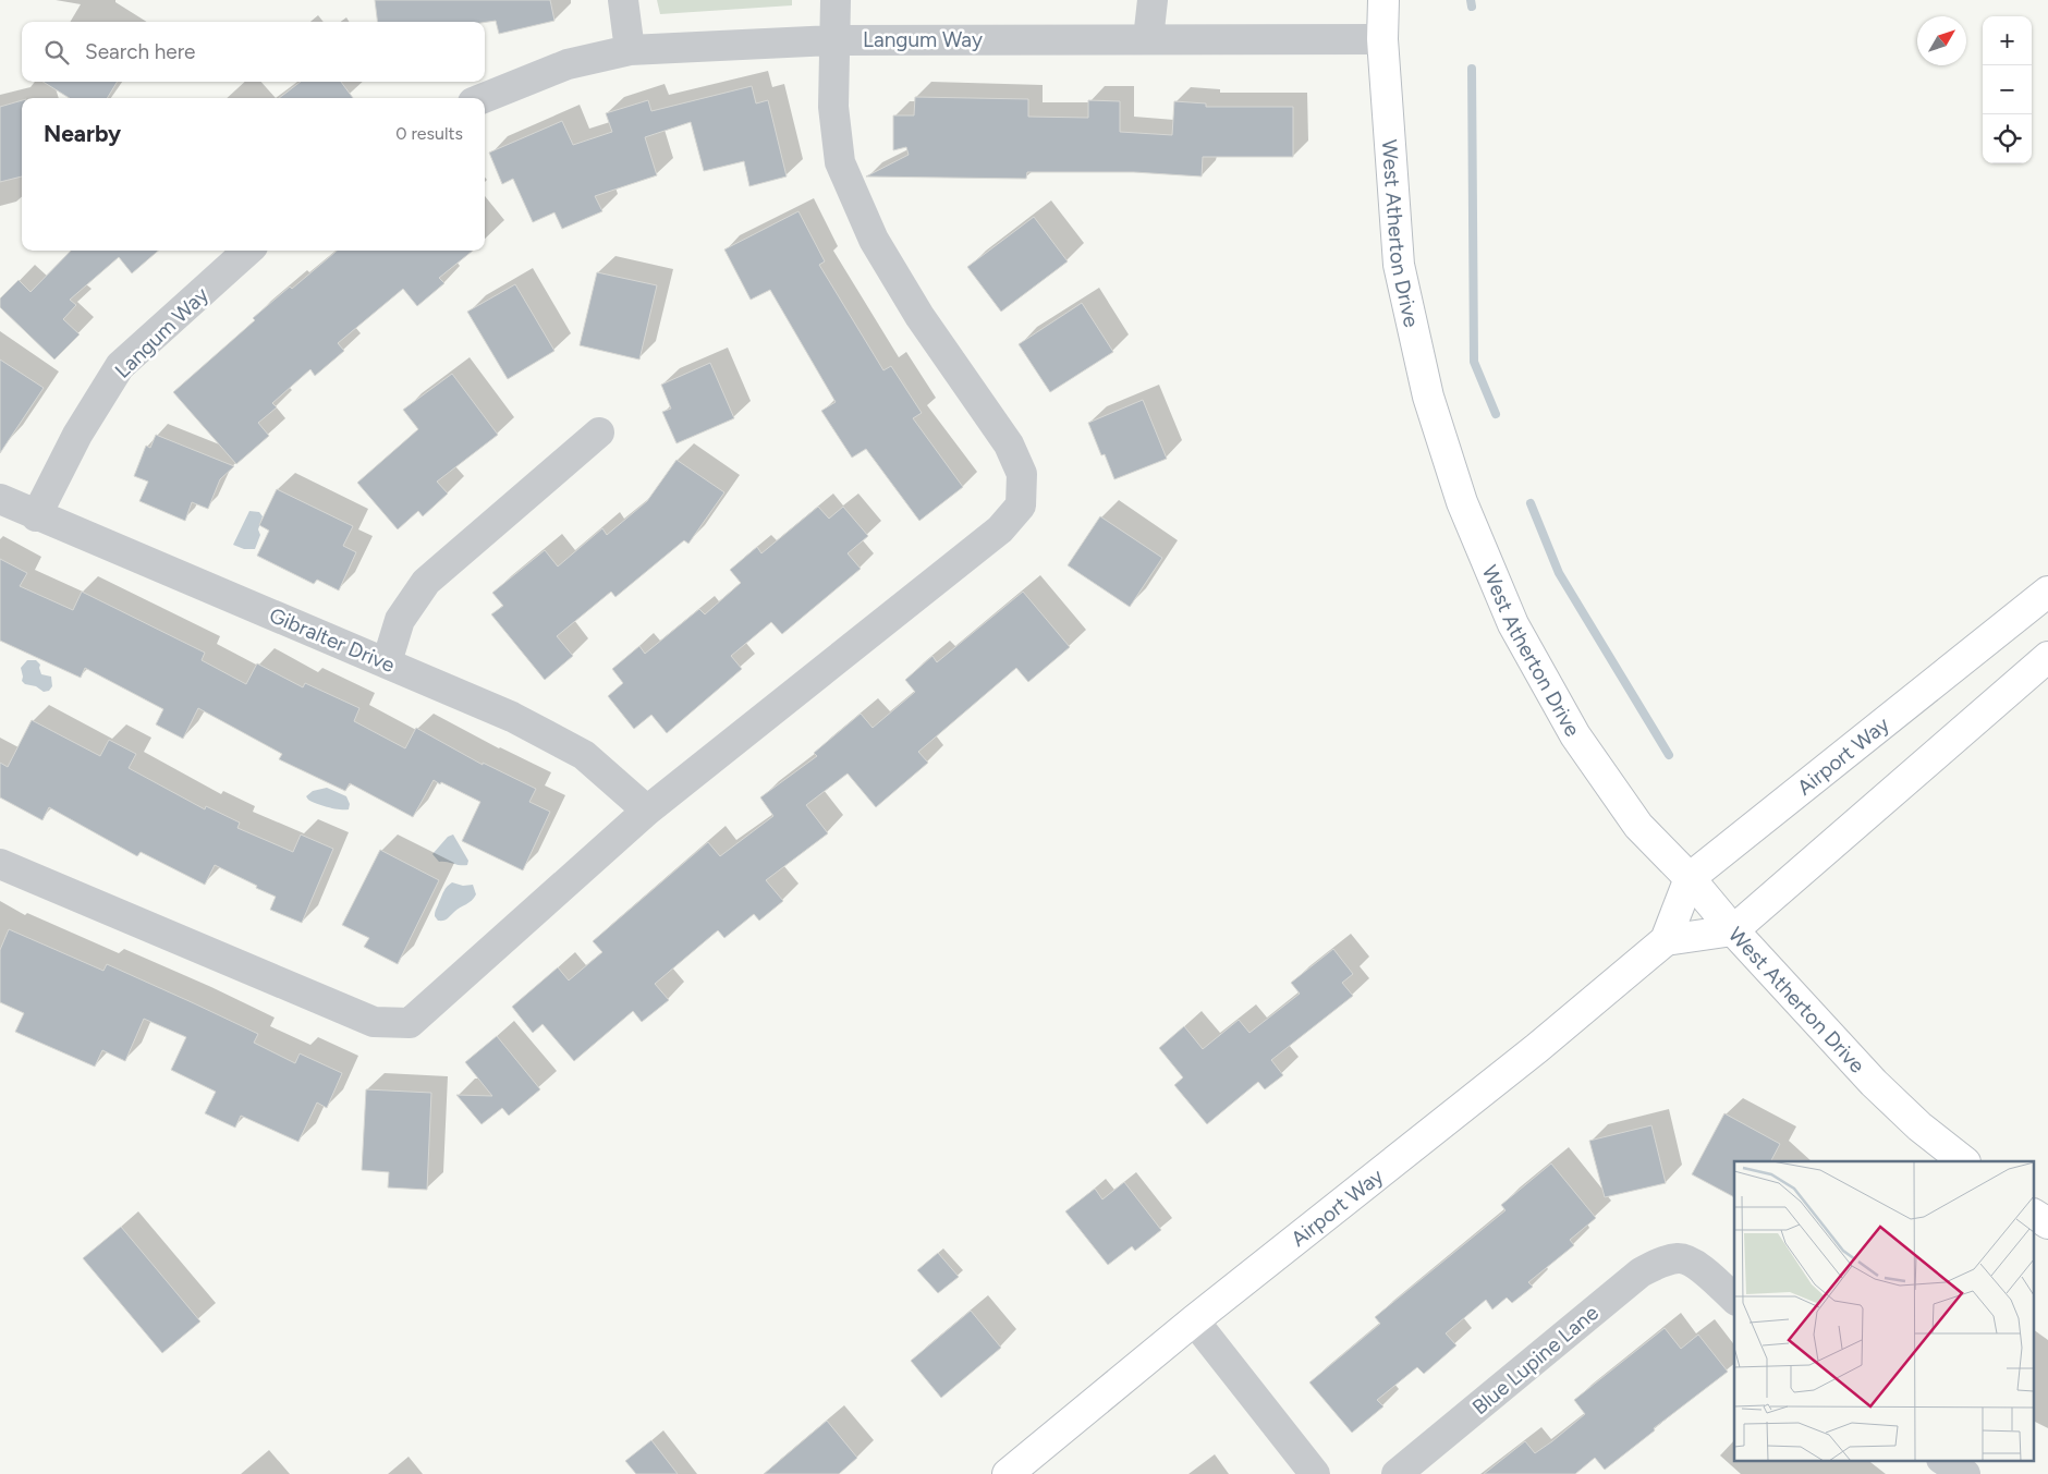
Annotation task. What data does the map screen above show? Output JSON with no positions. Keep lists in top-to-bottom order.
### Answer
{
  "streets": {
    "main road": ["West Atherton Drive", "Airport Way"],
    "street": ["Langum Way", "Gibralter Drive", "Blue Lupine Lane"]
  },
  "crossings": [
    ["Langum Way", "West Atherton Drive"],
    ["Langum Way", "Gibralter Drive"],
    ["West Atherton Drive", "Airport Way"]
  ],
  "north": "top right",
  "page": {
    "map_buttons": ["+", "−"],
    "search": "Search here",
    "heading": ["Nearby", "0 results"]
  }
}
